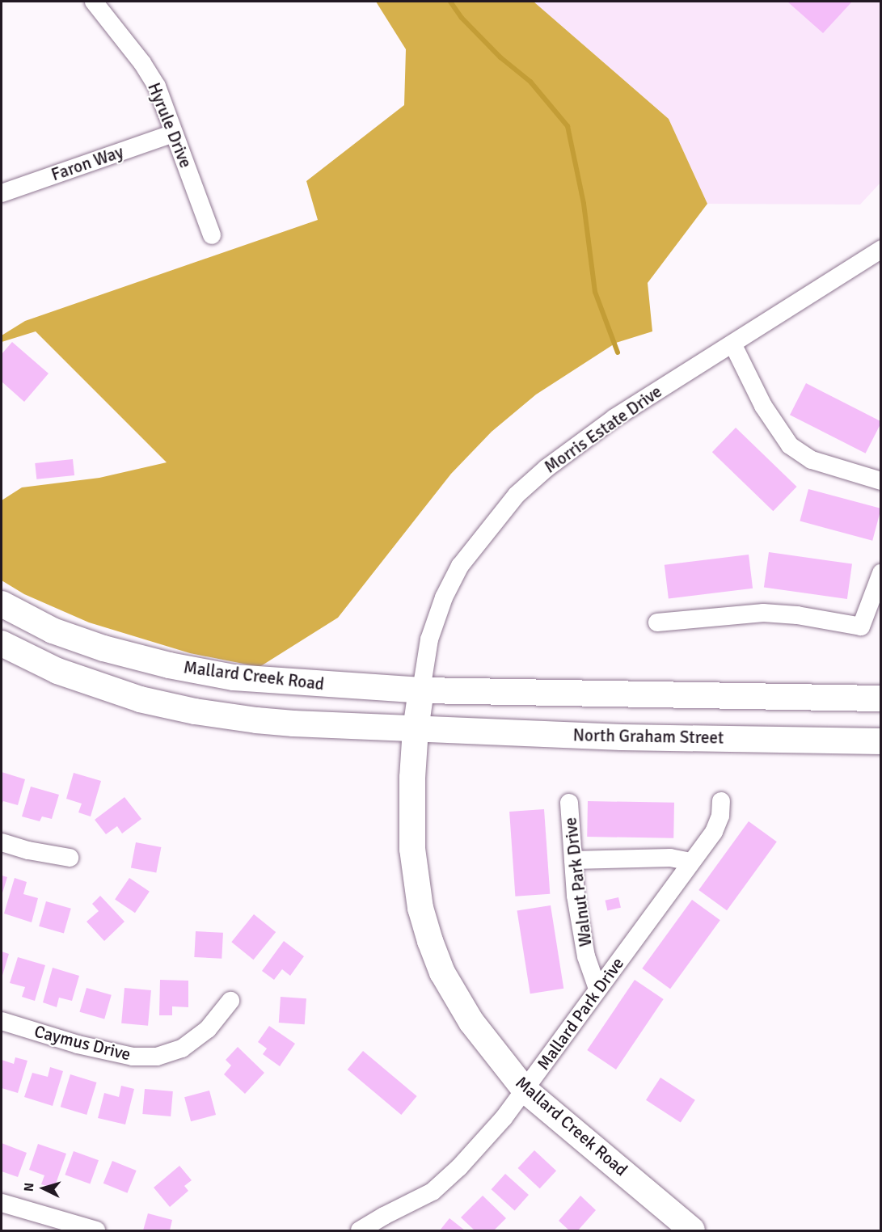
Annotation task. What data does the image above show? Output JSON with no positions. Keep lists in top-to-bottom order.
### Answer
{
  "streets": {
    "main road": ["Mallard Creek Road", "North Graham Street"],
    "street": [
      "Hyrule Drive",
      "Faron Way",
      "Morris Estate Drive",
      "Walnut Park Drive",
      "Mallard Park Drive",
      "Caymus Drive"
    ]
  },
  "crossings": [
    ["Hyrule Drive", "Faron Way"],
    ["Morris Estate Drive", "Mallard Creek Road"],
    ["Mallard Creek Road", "North Graham Street"],
    ["Mallard Creek Road", "Mallard Park Drive"],
    ["Walnut Park Drive", "Mallard Park Drive"]
  ],
  "north": "left"
}
